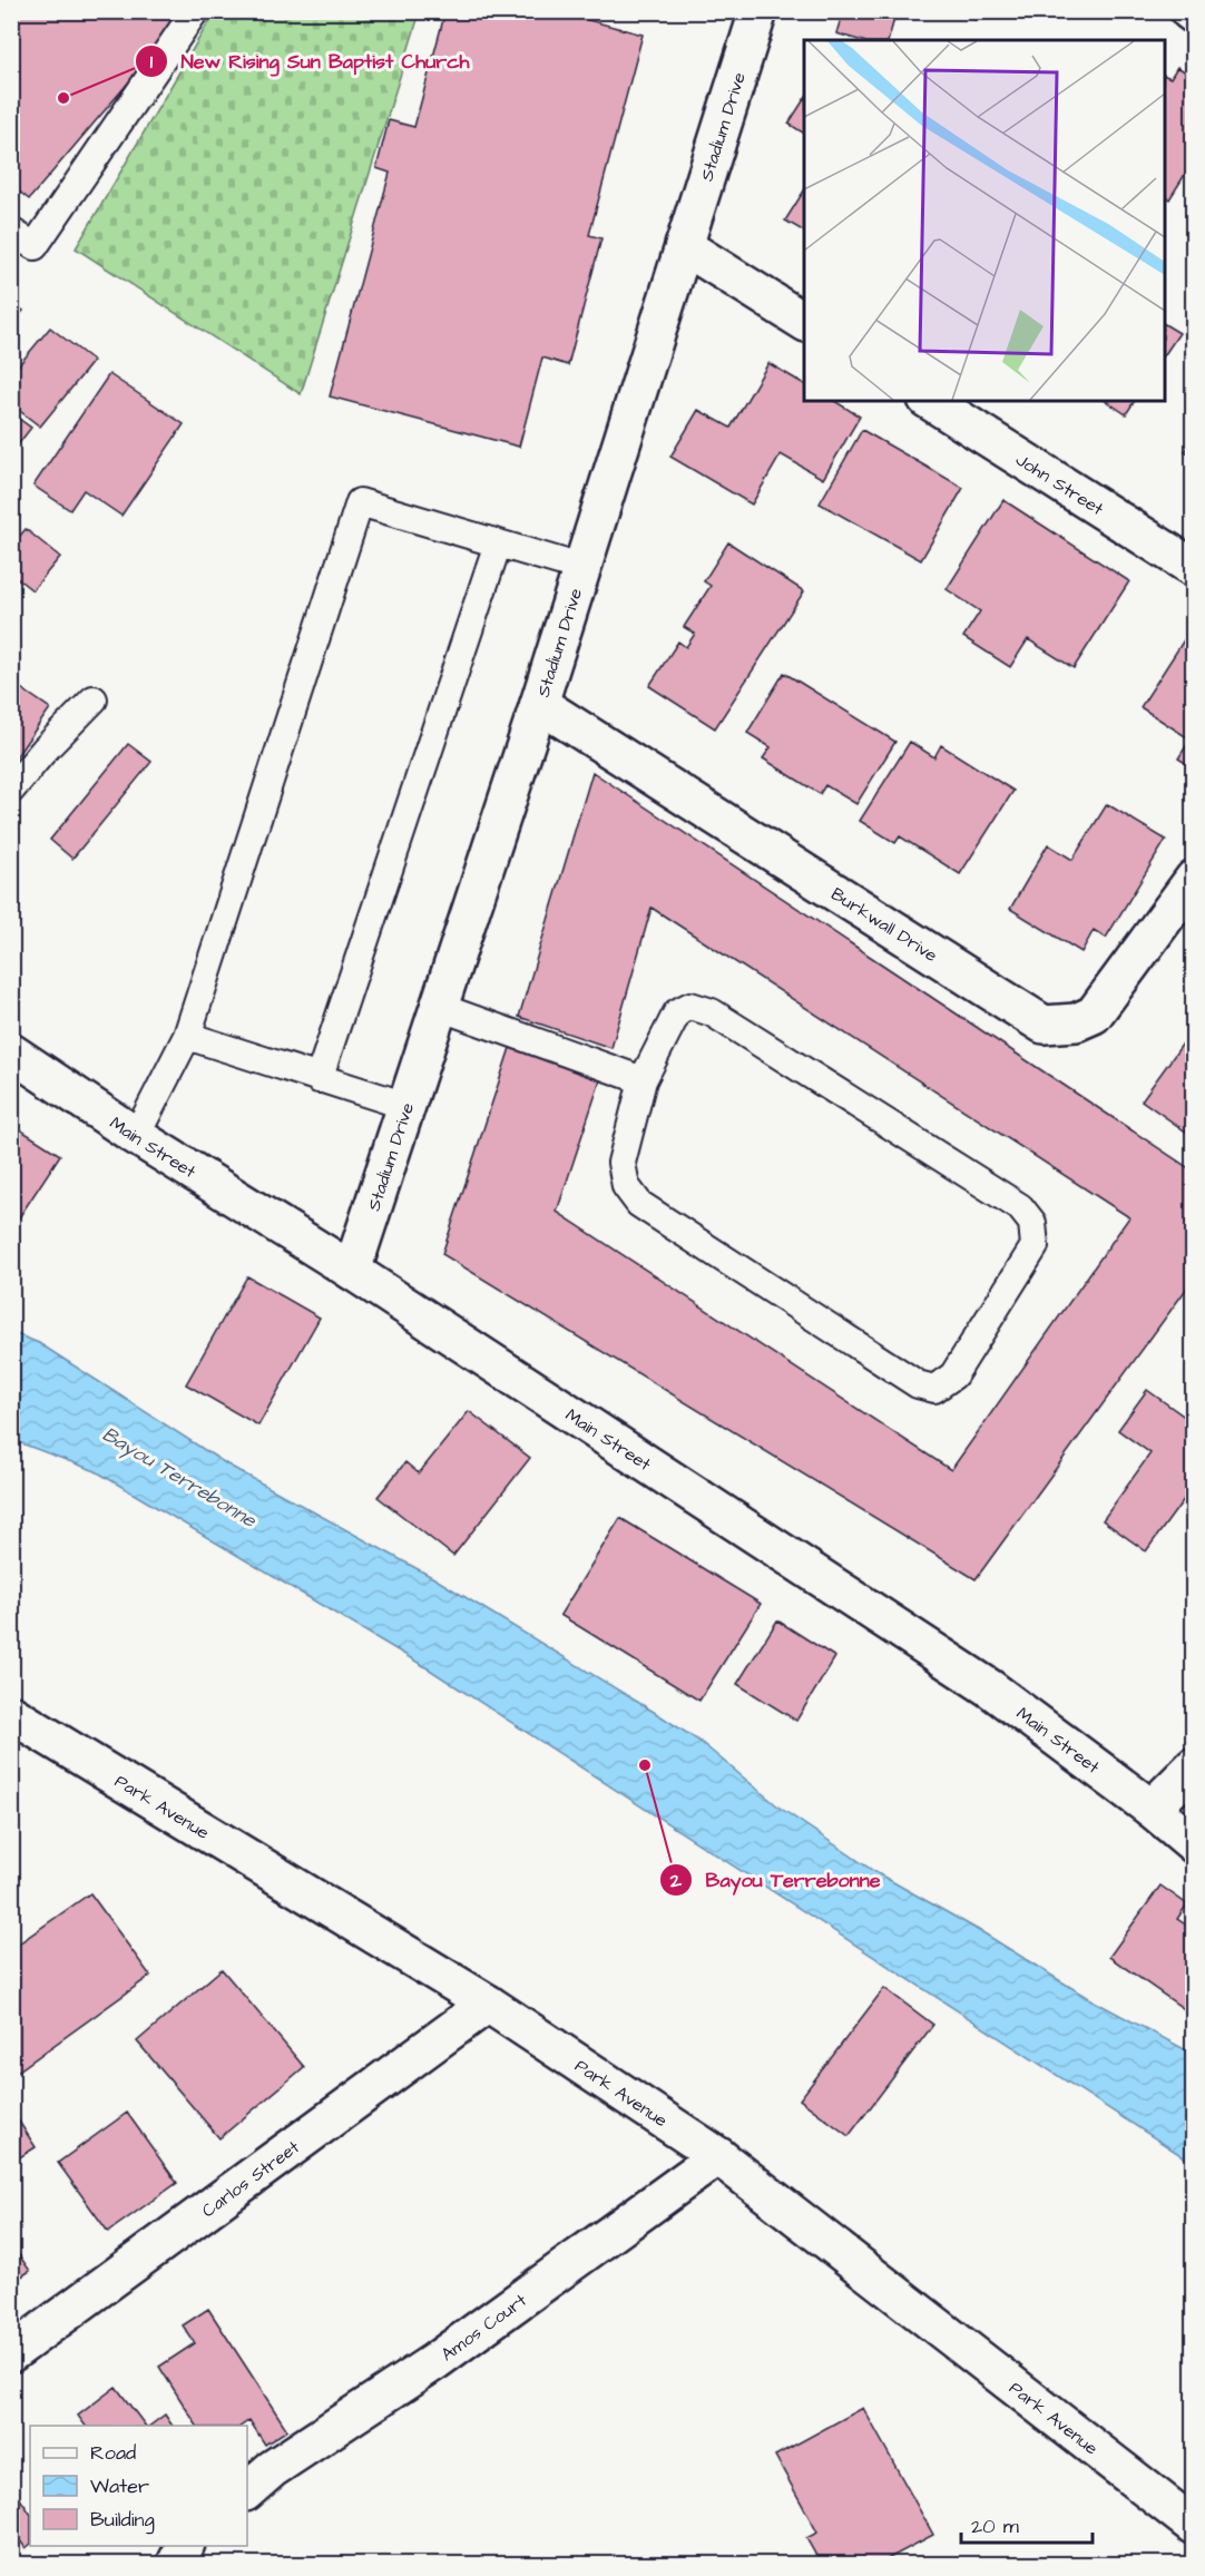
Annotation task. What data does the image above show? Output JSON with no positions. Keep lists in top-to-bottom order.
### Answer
{
  "streets": {
    "street": [
      "Stadium Drive",
      "John Street",
      "Burkwall Drive",
      "Main Street",
      "Park Avenue",
      "Carlos Street",
      "Amos Court"
    ]
  },
  "crossings": [
    ["Stadium Drive", "Burkwall Drive"],
    ["Stadium Drive", "Main Street"],
    ["Park Avenue", "Carlos Street"],
    ["Park Avenue", "Amos Court"]
  ],
  "water": ["Bayou Terrebonne"],
  "places": ["New Rising Sun Baptist Church", "Bayou Terrebonne"],
  "legend": ["Road", "Water", "Building"],
  "scale_bar": "20 m"
}
